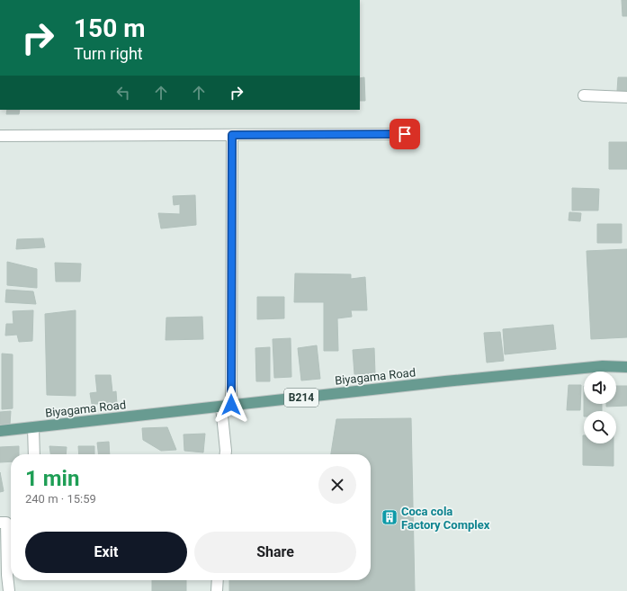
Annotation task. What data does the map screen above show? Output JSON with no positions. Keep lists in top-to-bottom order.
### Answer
{
  "streets": {
    "main road": ["Biyagama Road", "B214"]
  },
  "places": {
    "building": ["Coca cola Factory Complex"]
  },
  "page": {
    "turn": ["150 m", "Turn right"],
    "heading": ["1 min", "240 m · 15:59"],
    "buttons": ["Exit", "Share"]
  }
}
